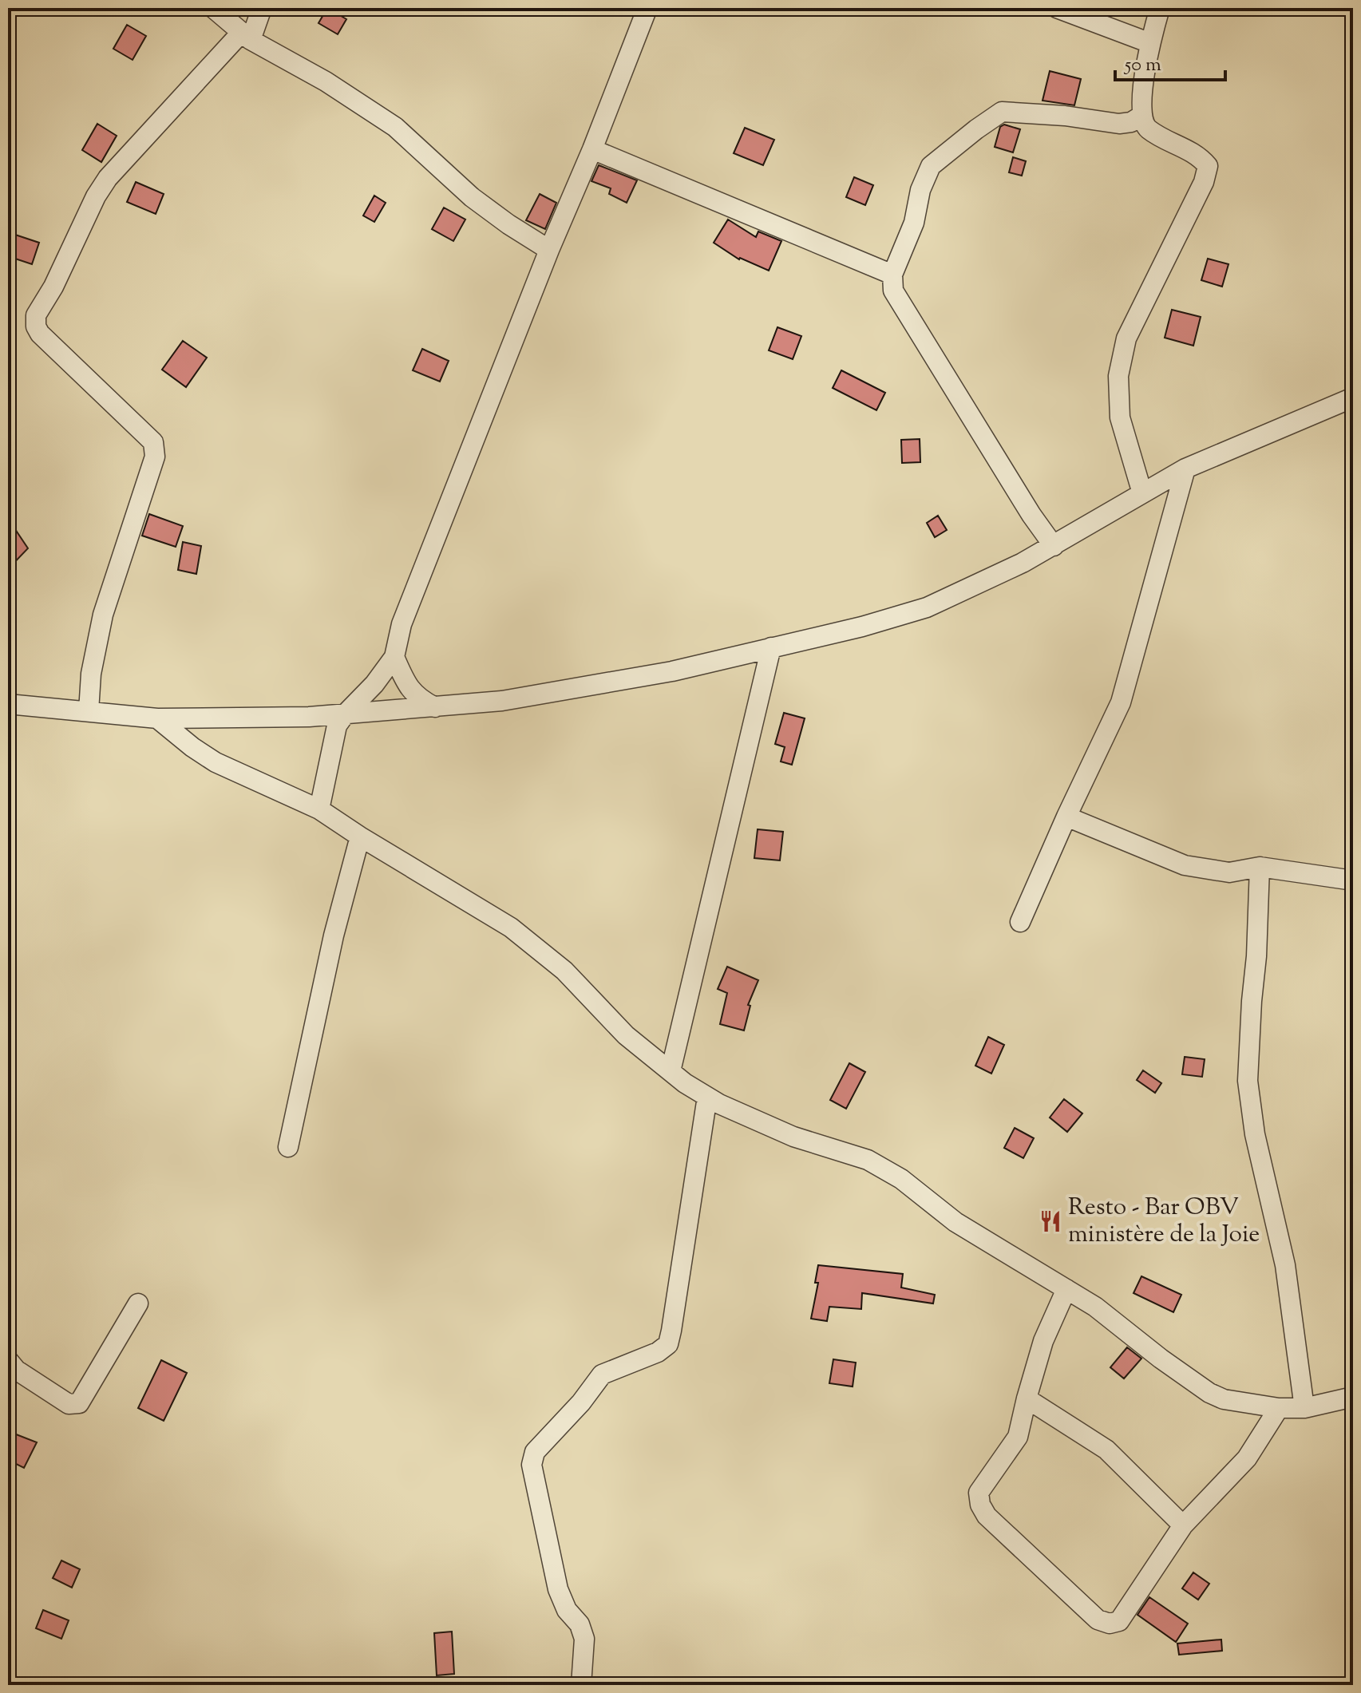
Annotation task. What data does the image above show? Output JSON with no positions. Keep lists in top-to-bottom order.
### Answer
{
  "places": {
    "restaurant": ["Resto - Bar OBV ministère de la Joie"]
  },
  "scale_bar": "50 m"
}
